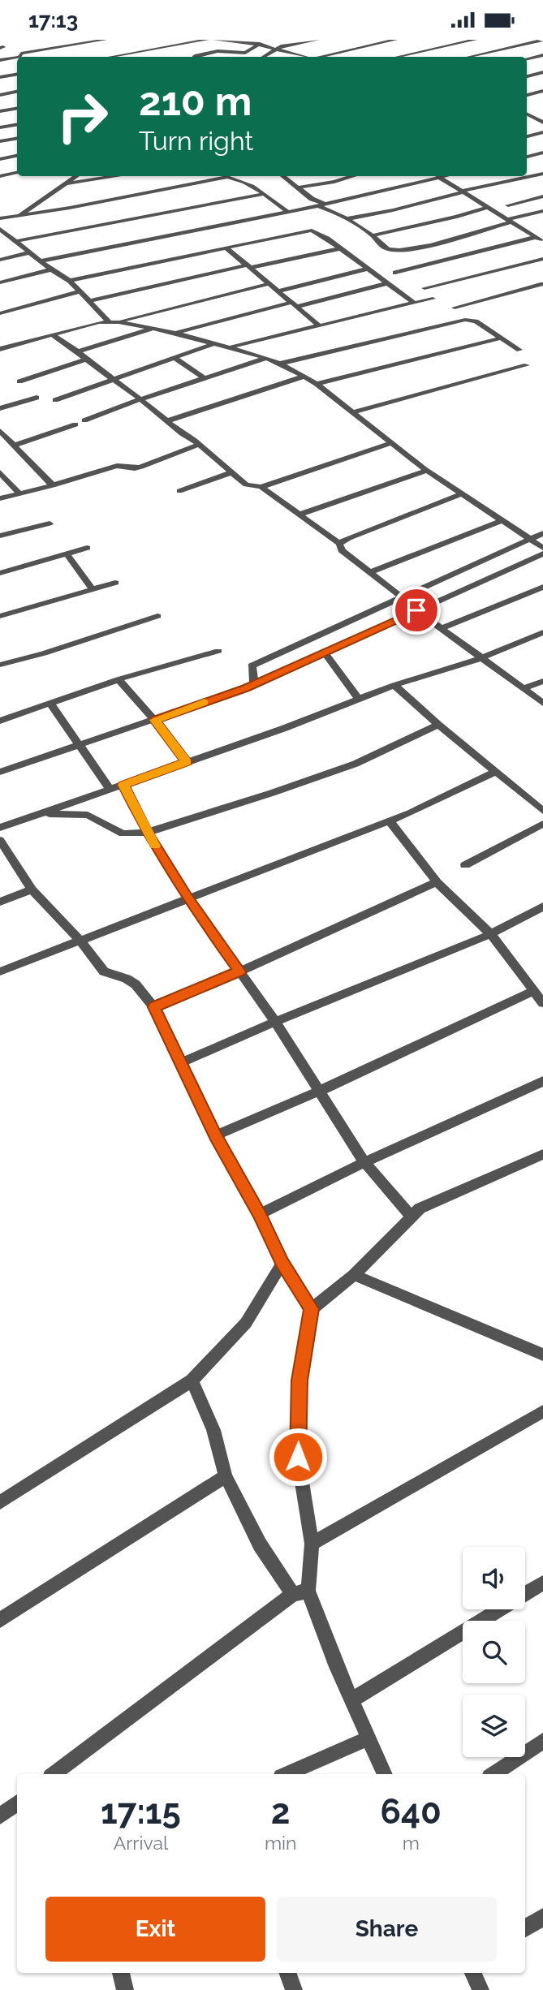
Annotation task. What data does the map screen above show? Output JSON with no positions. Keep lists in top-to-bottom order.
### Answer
{
  "page": {
    "status": "17:13",
    "turn": ["210 m", "Turn right"],
    "eta": [
      "17:15",
      "Arrival",
      "2",
      "min",
      "640",
      "m"
    ],
    "buttons": ["Exit", "Share"]
  }
}
